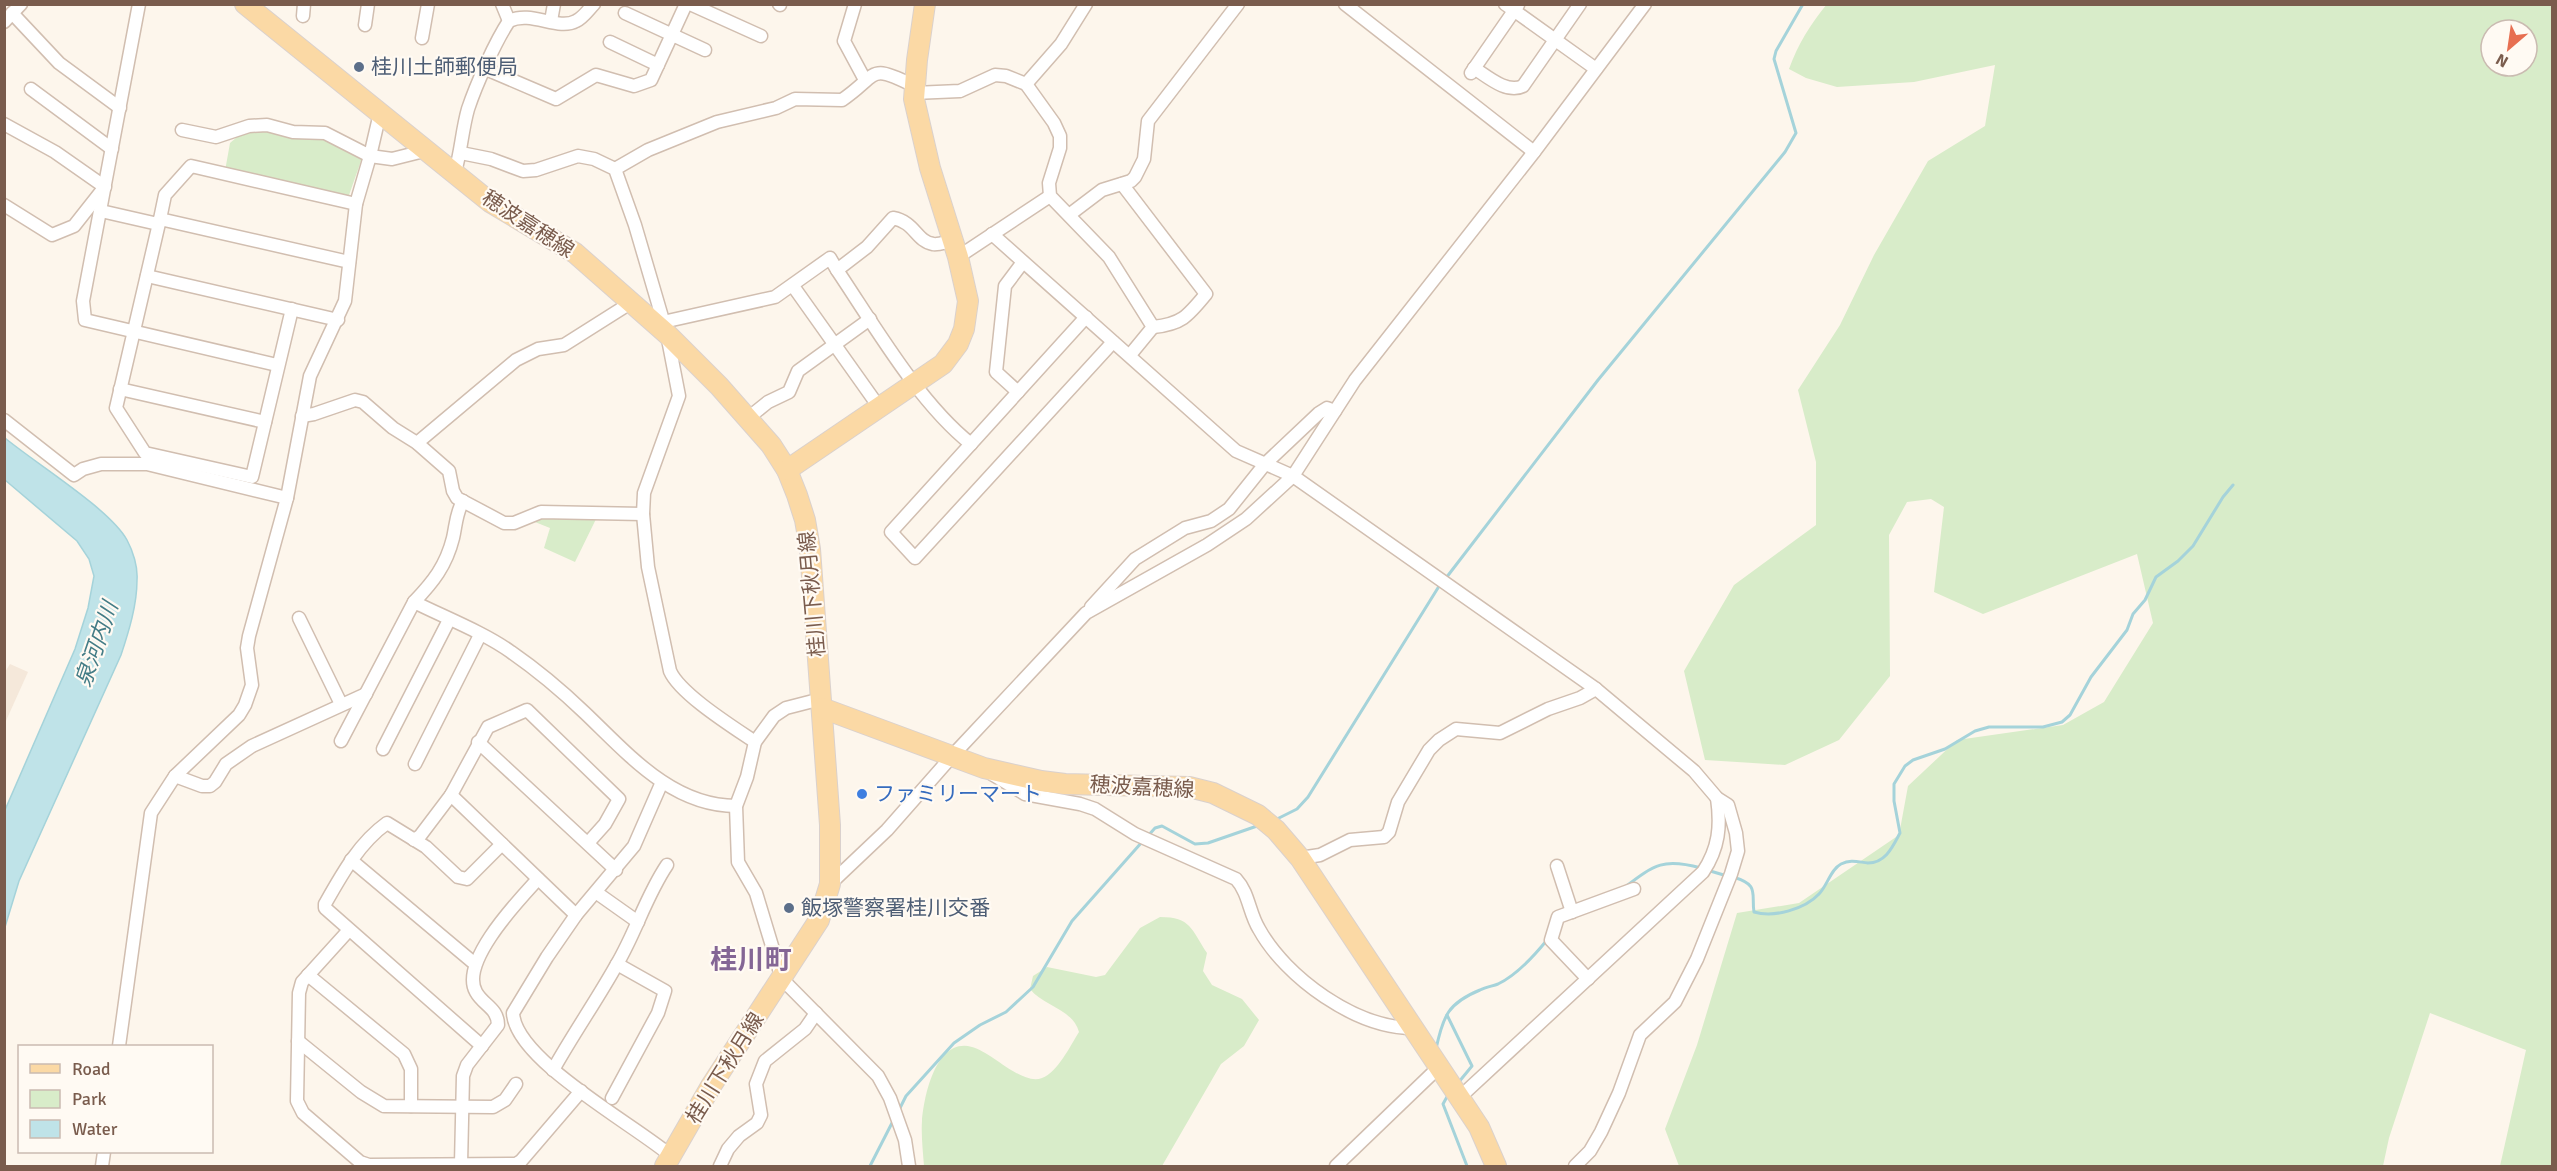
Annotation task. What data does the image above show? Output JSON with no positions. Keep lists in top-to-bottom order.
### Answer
{
  "streets": {
    "main road": ["穂波嘉穂線", "桂川下秋月線"]
  },
  "crossings": [
    ["穂波嘉穂線", "桂川下秋月線"]
  ],
  "districts": ["桂川町"],
  "water": ["泉河内川"],
  "places": ["桂川土師郵便局", "ファミリーマート", "飯塚警察署桂川交番"],
  "legend": ["Road", "Park", "Water"],
  "north": "bottom left"
}
